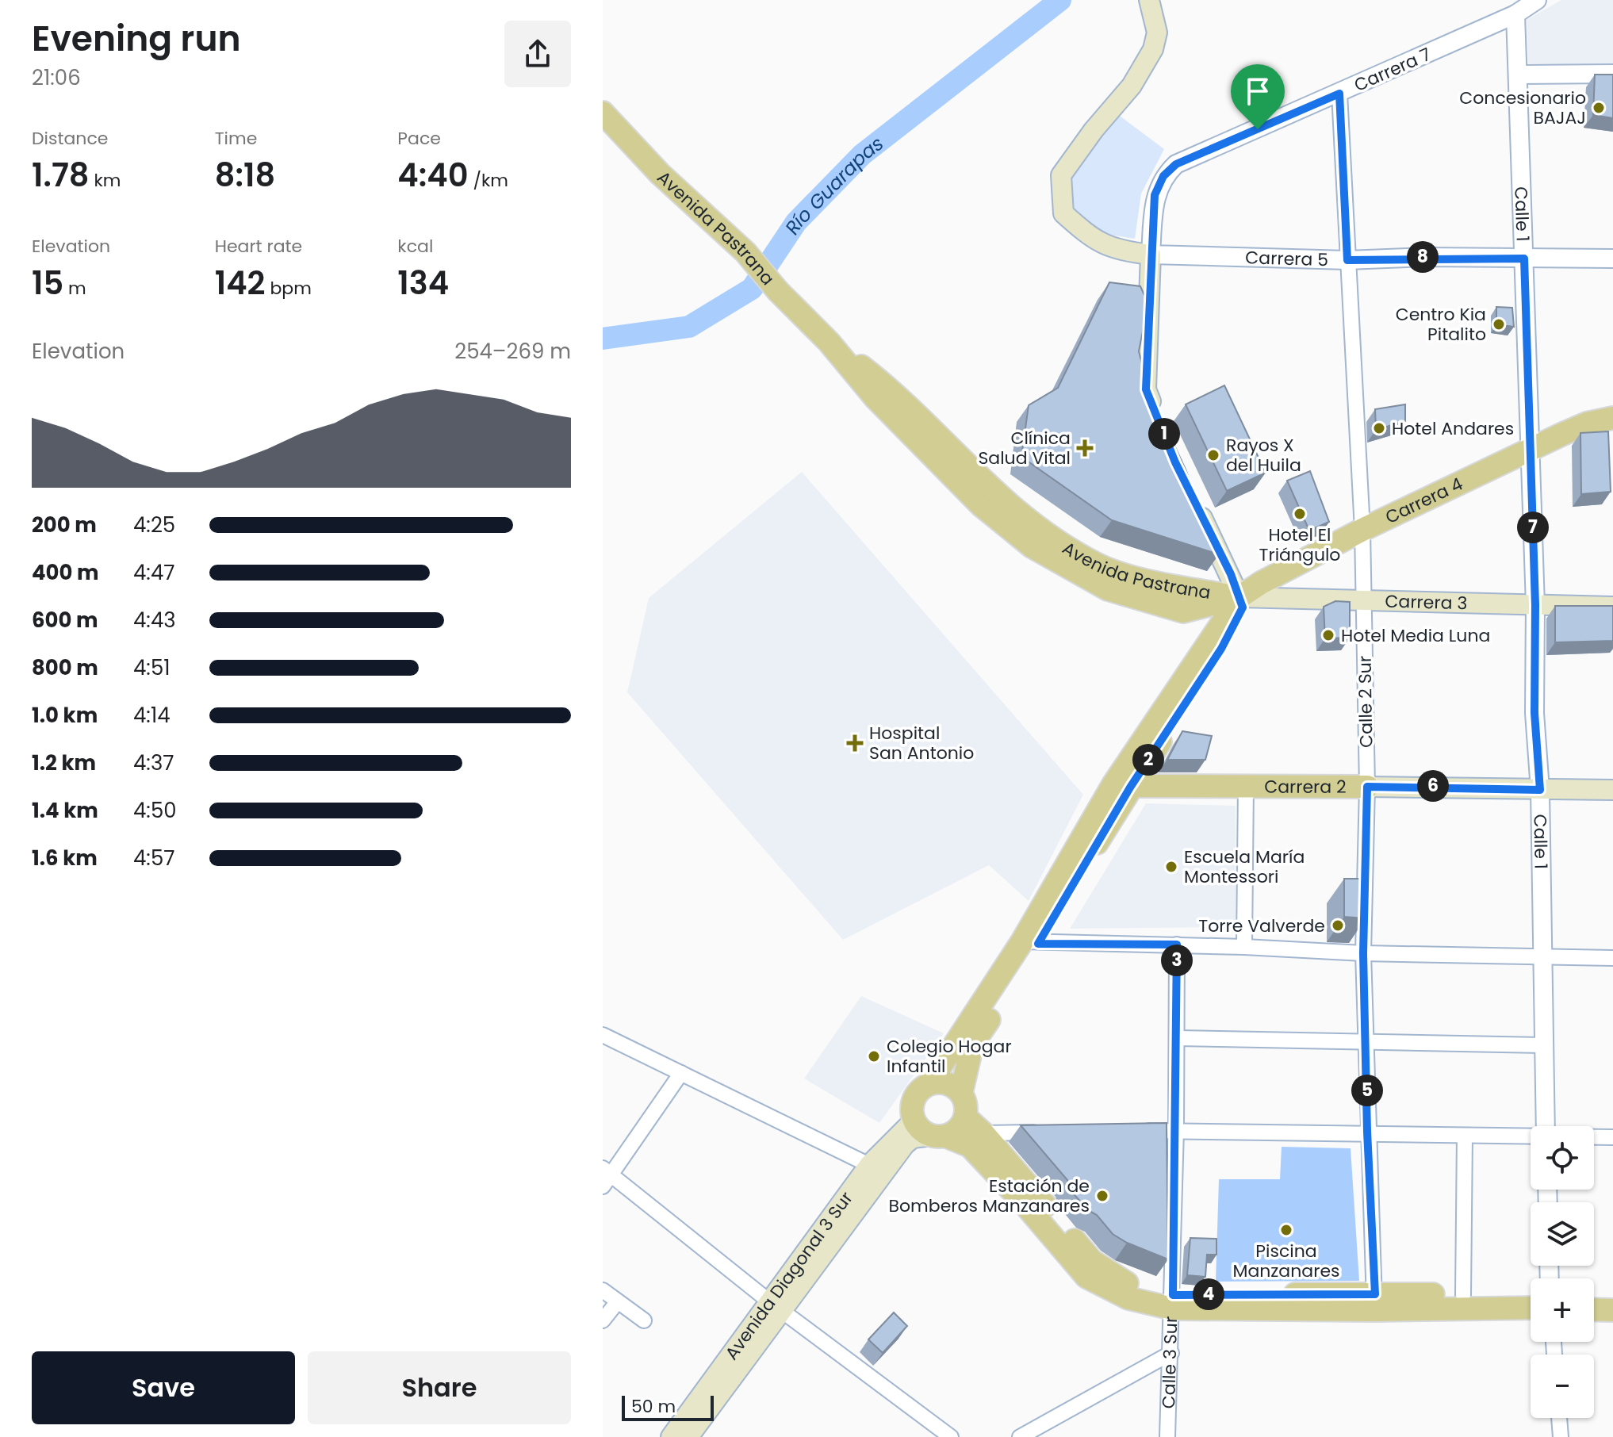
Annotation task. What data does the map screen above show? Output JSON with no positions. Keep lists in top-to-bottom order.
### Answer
{
  "streets": {
    "main road": [
      "Avenida Pastrana",
      "Carrera 4",
      "Carrera 3",
      "Carrera 2",
      "Avenida Diagonal 3 Sur"
    ],
    "street": [
      "Carrera 7",
      "Calle 1",
      "Carrera 5",
      "Calle 2 Sur",
      "Calle 3 Sur"
    ]
  },
  "crossings": [
    ["Carrera 7", "Calle 1"],
    ["Carrera 7", "Carrera 5"],
    ["Carrera 7", "Calle 2 Sur"],
    ["Calle 1", "Carrera 5"],
    ["Calle 1", "Carrera 4"],
    ["Calle 1", "Carrera 3"],
    ["Calle 1", "Carrera 2"],
    ["Avenida Pastrana", "Carrera 4"],
    ["Avenida Pastrana", "Carrera 3"],
    ["Carrera 5", "Calle 2 Sur"],
    ["Carrera 4", "Carrera 3"],
    ["Carrera 4", "Calle 2 Sur"],
    ["Carrera 3", "Calle 2 Sur"],
    ["Calle 2 Sur", "Carrera 2"]
  ],
  "water": ["Río Guarapas"],
  "places": {
    "other": [
      "Concesionario BAJAJ",
      "Centro Kia Pitalito",
      "Hotel Andares",
      "Rayos X del Huila",
      "Hotel El Triángulo",
      "Hotel Media Luna",
      "Escuela María Montessori",
      "Torre Valverde",
      "Colegio Hogar Infantil",
      "Estación de Bomberos Manzanares",
      "Piscina Manzanares"
    ],
    "health": ["Clínica Salud Vital", "Hospital San Antonio"]
  },
  "scale_bar": "50 m",
  "page": {
    "heading": ["Evening run", "21:06"],
    "stats": [
      ["Distance", "1.78 km"],
      ["Time", "8:18"],
      ["Pace", "4:40 /km"],
      ["Elevation", "15 m"],
      ["Heart rate", "142 bpm"],
      ["kcal", "134"]
    ],
    "pins": [
      "8",
      "1",
      "7",
      "2",
      "6",
      "3",
      "5",
      "4"
    ],
    "chart": ["Elevation", "254–269 m"],
    "list": [
      {
        "name": "200 m",
        "note": "4:25"
      },
      {
        "name": "400 m",
        "note": "4:47"
      },
      {
        "name": "600 m",
        "note": "4:43"
      },
      {
        "name": "800 m",
        "note": "4:51"
      },
      {
        "name": "1.0 km",
        "note": "4:14"
      },
      {
        "name": "1.2 km",
        "note": "4:37"
      },
      {
        "name": "1.4 km",
        "note": "4:50"
      },
      {
        "name": "1.6 km",
        "note": "4:57"
      }
    ],
    "map_buttons": ["+", "−"],
    "buttons": ["Save", "Share"],
    "scale": "50 m"
  }
}
